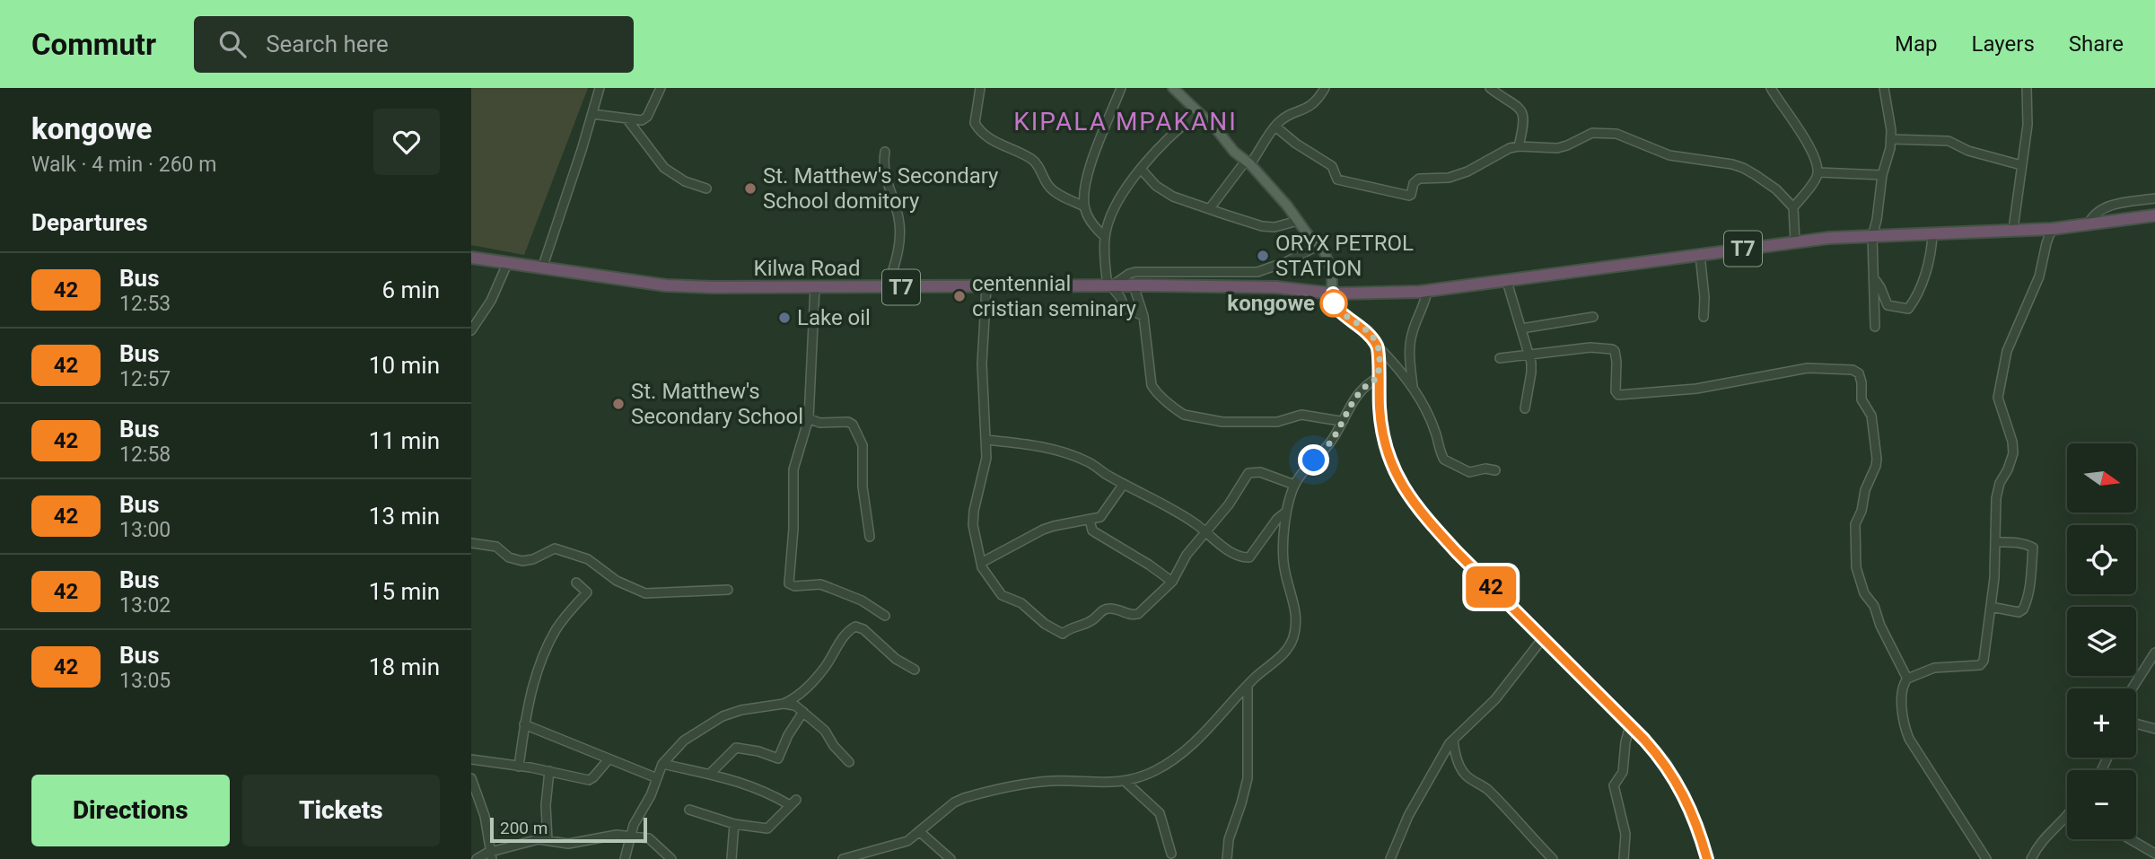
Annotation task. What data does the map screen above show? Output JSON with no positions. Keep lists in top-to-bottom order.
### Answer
{
  "streets": {
    "highway": ["T7", "Kilwa Road"]
  },
  "crossings": [
    ["T7", "Kilwa Road"]
  ],
  "districts": ["KIPALA MPAKANI"],
  "places": [
    "St. Matthew's Secondary School domitory",
    "ORYX PETROL STATION",
    "centennial cristian seminary",
    "kongowe",
    "Lake oil",
    "St. Matthew's Secondary School"
  ],
  "lines": ["bus line 42"],
  "scale_bar": "200 m",
  "north": "right",
  "page": {
    "header": "Commutr",
    "search": "Search here",
    "nav": ["Map", "Layers", "Share"],
    "heading": [
      ["kongowe", "Walk · 4 min · 260 m"],
      "Departures"
    ],
    "on_map": "42",
    "list": [
      {
        "mark": "42",
        "name": "Bus",
        "note": "12:53",
        "value": "6 min"
      },
      {
        "mark": "42",
        "name": "Bus",
        "note": "12:57",
        "value": "10 min"
      },
      {
        "mark": "42",
        "name": "Bus",
        "note": "12:58",
        "value": "11 min"
      },
      {
        "mark": "42",
        "name": "Bus",
        "note": "13:00",
        "value": "13 min"
      },
      {
        "mark": "42",
        "name": "Bus",
        "note": "13:02",
        "value": "15 min"
      },
      {
        "mark": "42",
        "name": "Bus",
        "note": "13:05",
        "value": "18 min"
      }
    ],
    "map_buttons": ["+", "−"],
    "buttons": ["Directions", "Tickets"],
    "scale": "200 m"
  }
}
